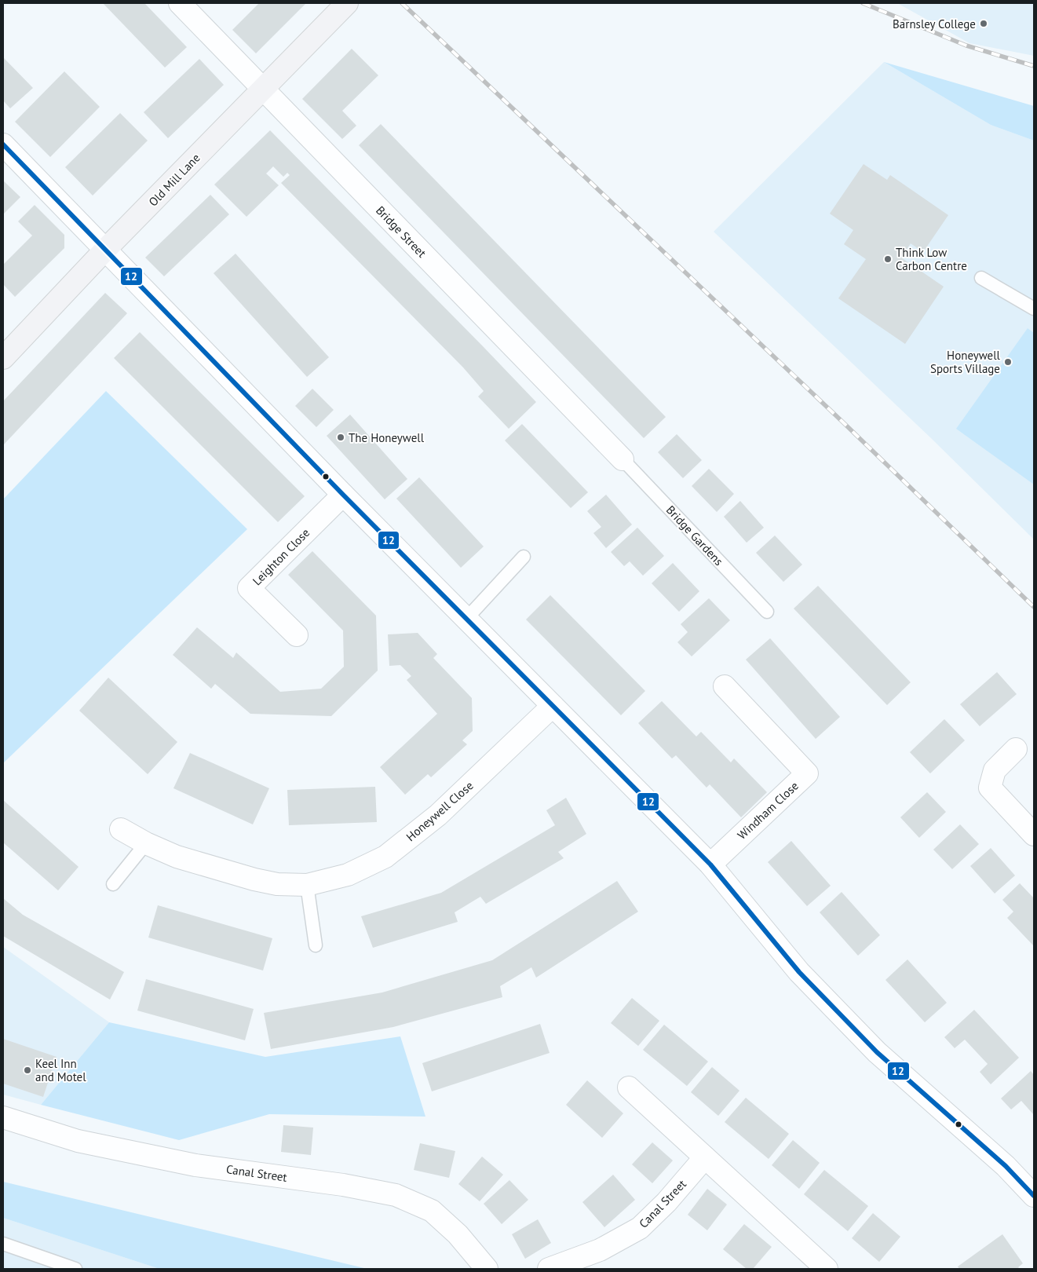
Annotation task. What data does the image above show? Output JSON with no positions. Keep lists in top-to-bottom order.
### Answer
{
  "streets": {
    "highway": ["Old Mill Lane"],
    "street": [
      "Bridge Street",
      "Leighton Close",
      "Windham Close",
      "Honeywell Close",
      "Canal Street"
    ],
    "lane": ["Bridge Gardens"]
  },
  "crossings": [
    ["Old Mill Lane", "Bridge Street"],
    ["Bridge Street", "Bridge Gardens"]
  ],
  "places": [
    "Barnsley College",
    "Think Low Carbon Centre",
    "Honeywell Sports Village",
    "The Honeywell",
    "Keel Inn and Motel"
  ],
  "lines": ["transit line 12"]
}
